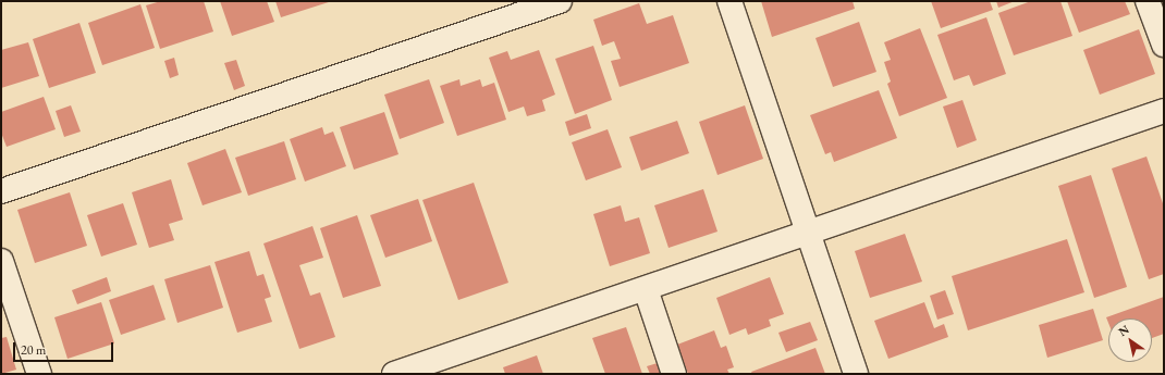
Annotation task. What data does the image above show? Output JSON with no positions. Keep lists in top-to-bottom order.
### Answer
{
  "scale_bar": "20 m",
  "north": "top left"
}
